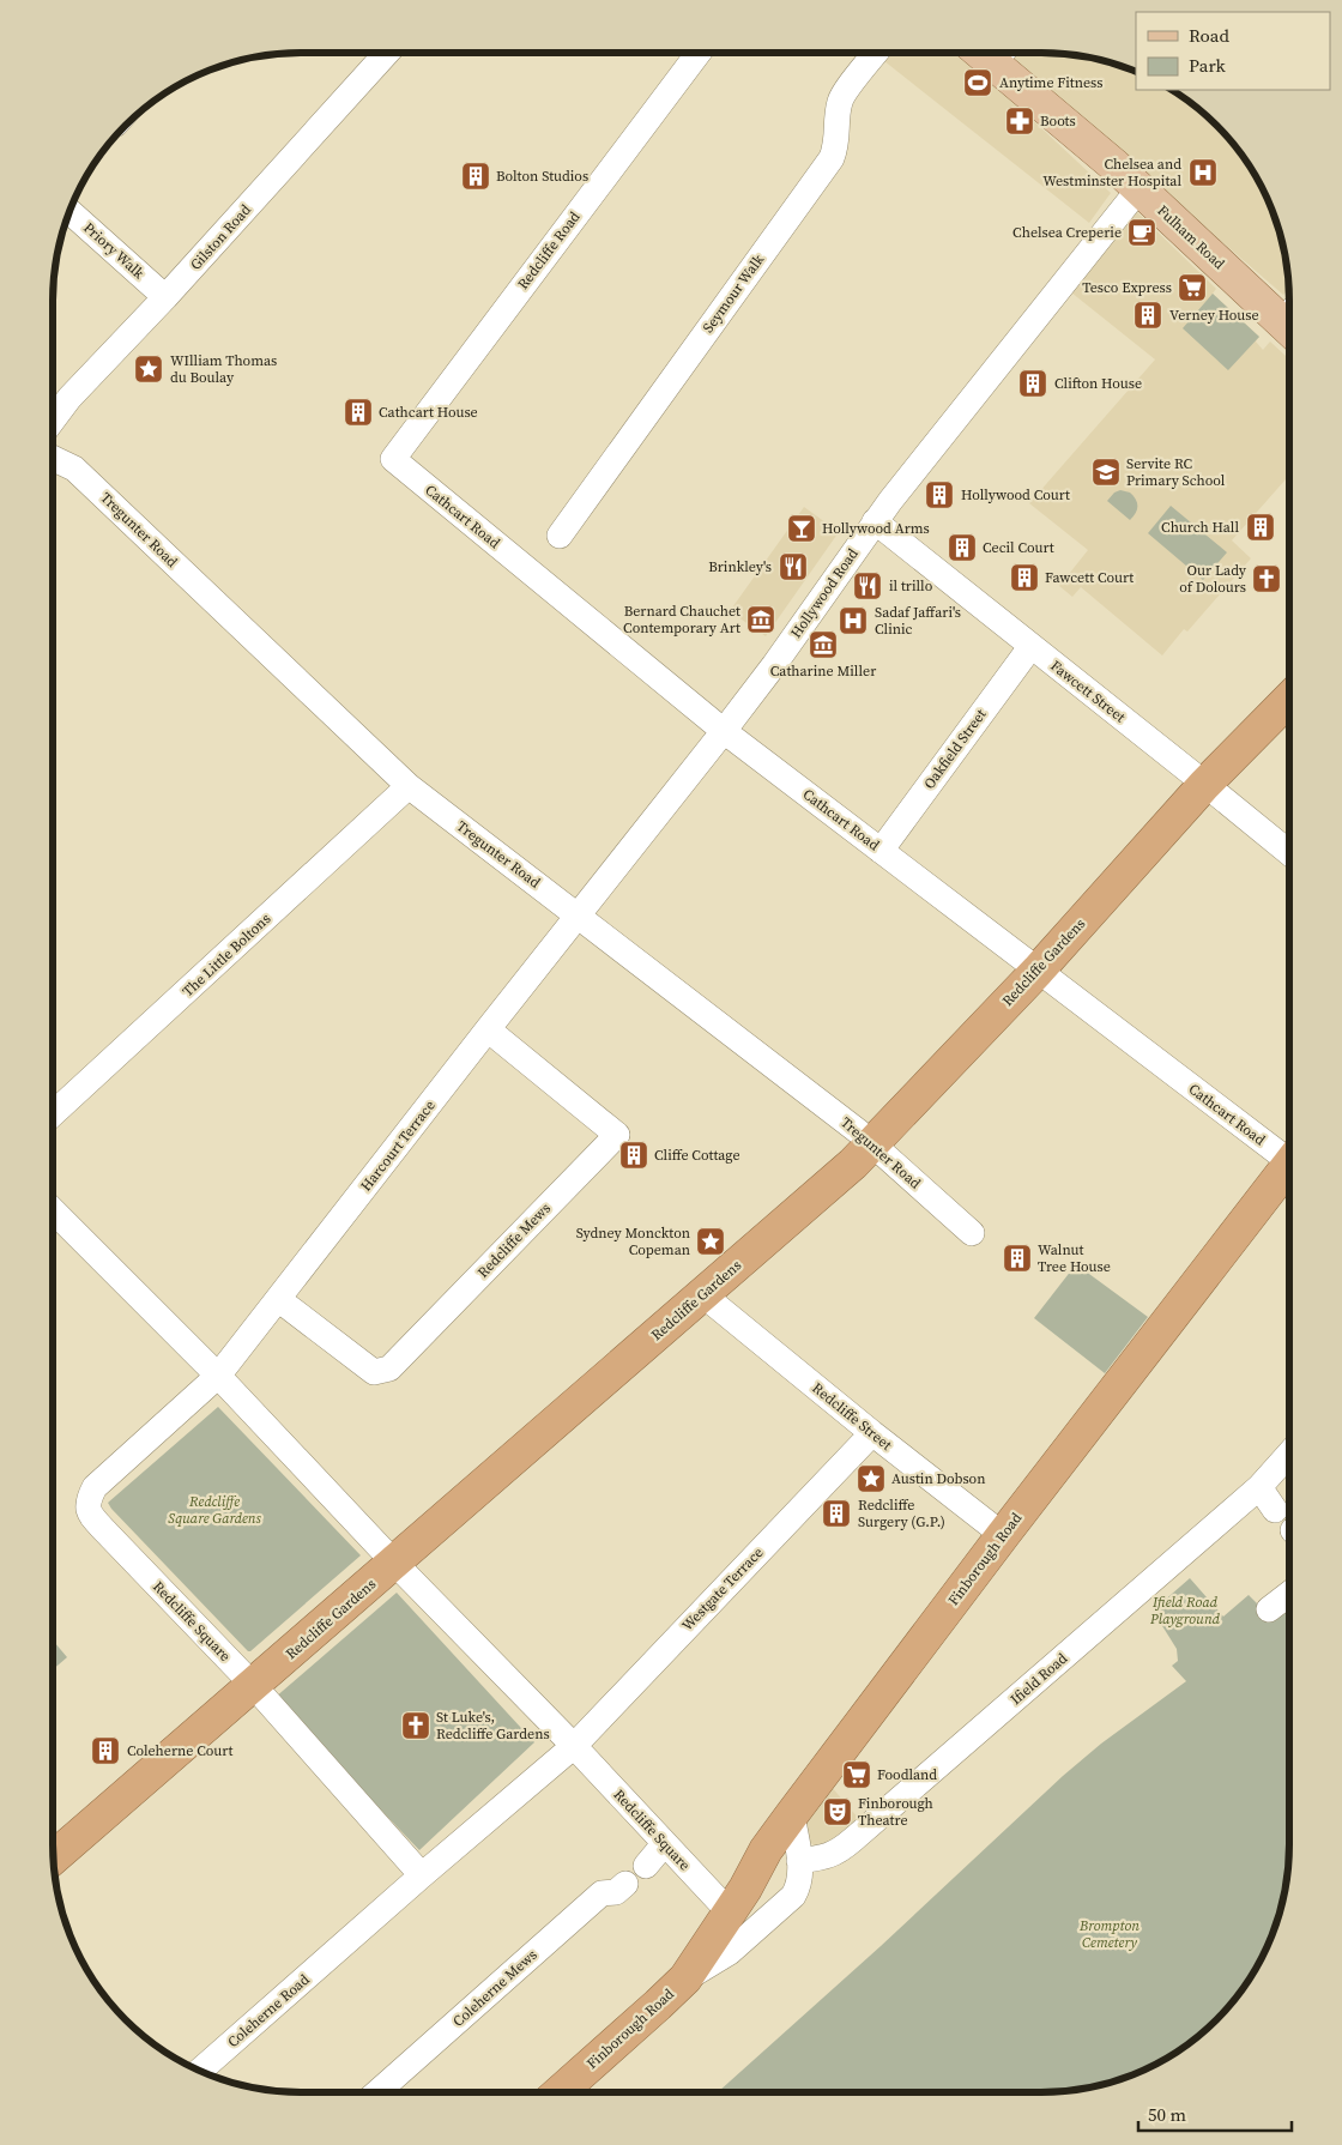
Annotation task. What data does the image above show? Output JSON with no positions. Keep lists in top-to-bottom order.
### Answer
{
  "streets": {
    "highway": ["Redcliffe Gardens", "Finborough Road"],
    "main road": ["Fulham Road"],
    "street": [
      "Gilston Road",
      "Priory Walk",
      "Redcliffe Road",
      "Seymour Walk",
      "Cathcart Road",
      "Tregunter Road",
      "Hollywood Road",
      "Fawcett Street",
      "Oakfield Street",
      "The Little Boltons",
      "Harcourt Terrace",
      "Redcliffe Mews",
      "Redcliffe Street",
      "Westgate Terrace",
      "Redcliffe Square",
      "Ifield Road",
      "Coleherne Mews",
      "Coleherne Road"
    ]
  },
  "crossings": [
    ["Gilston Road", "Priory Walk"],
    ["Fulham Road", "Hollywood Road"],
    ["Redcliffe Road", "Cathcart Road"],
    ["Cathcart Road", "Hollywood Road"],
    ["Cathcart Road", "Oakfield Street"],
    ["Cathcart Road", "Redcliffe Gardens"],
    ["Tregunter Road", "Hollywood Road"],
    ["Tregunter Road", "The Little Boltons"],
    ["Tregunter Road", "Redcliffe Gardens"],
    ["Tregunter Road", "Harcourt Terrace"],
    ["Hollywood Road", "Fawcett Street"],
    ["Hollywood Road", "Harcourt Terrace"],
    ["Fawcett Street", "Oakfield Street"],
    ["Fawcett Street", "Redcliffe Gardens"],
    ["Redcliffe Gardens", "Redcliffe Street"],
    ["Redcliffe Gardens", "Redcliffe Square"],
    ["Harcourt Terrace", "Redcliffe Mews"],
    ["Harcourt Terrace", "Redcliffe Square"],
    ["Redcliffe Street", "Finborough Road"],
    ["Redcliffe Street", "Westgate Terrace"],
    ["Finborough Road", "Redcliffe Square"],
    ["Finborough Road", "Ifield Road"],
    ["Westgate Terrace", "Redcliffe Square"],
    ["Redcliffe Square", "Coleherne Road"]
  ],
  "parks": ["Redcliffe Square Gardens", "Ifield Road Playground", "Brompton Cemetery"],
  "places": {
    "sports": ["Anytime Fitness"],
    "pharmacy": ["Boots"],
    "hospital": ["Chelsea and Westminster Hospital", "Sadaf Jaffari's Clinic"],
    "building": [
      "Bolton Studios",
      "Verney House",
      "Clifton House",
      "Cathcart House",
      "Hollywood Court",
      "Church Hall",
      "Cecil Court",
      "Fawcett Court",
      "Cliffe Cottage",
      "Walnut Tree House",
      "Redcliffe Surgery (G.P.)",
      "Coleherne Court"
    ],
    "cafe": ["Chelsea Creperie"],
    "supermarket": ["Tesco Express", "Foodland"],
    "place": ["WIlliam Thomas du Boulay", "Sydney Monckton Copeman", "Austin Dobson"],
    "school or university": ["Servite RC Primary School"],
    "bar": ["Hollywood Arms"],
    "restaurant": ["Brinkley's", "il trillo"],
    "church": ["Our Lady of Dolours", "St Luke's, Redcliffe Gardens"],
    "museum": ["Bernard Chauchet Contemporary Art", "Catharine Miller"],
    "theatre": ["Finborough Theatre"]
  },
  "legend": ["Road", "Park"],
  "scale_bar": "50 m"
}
